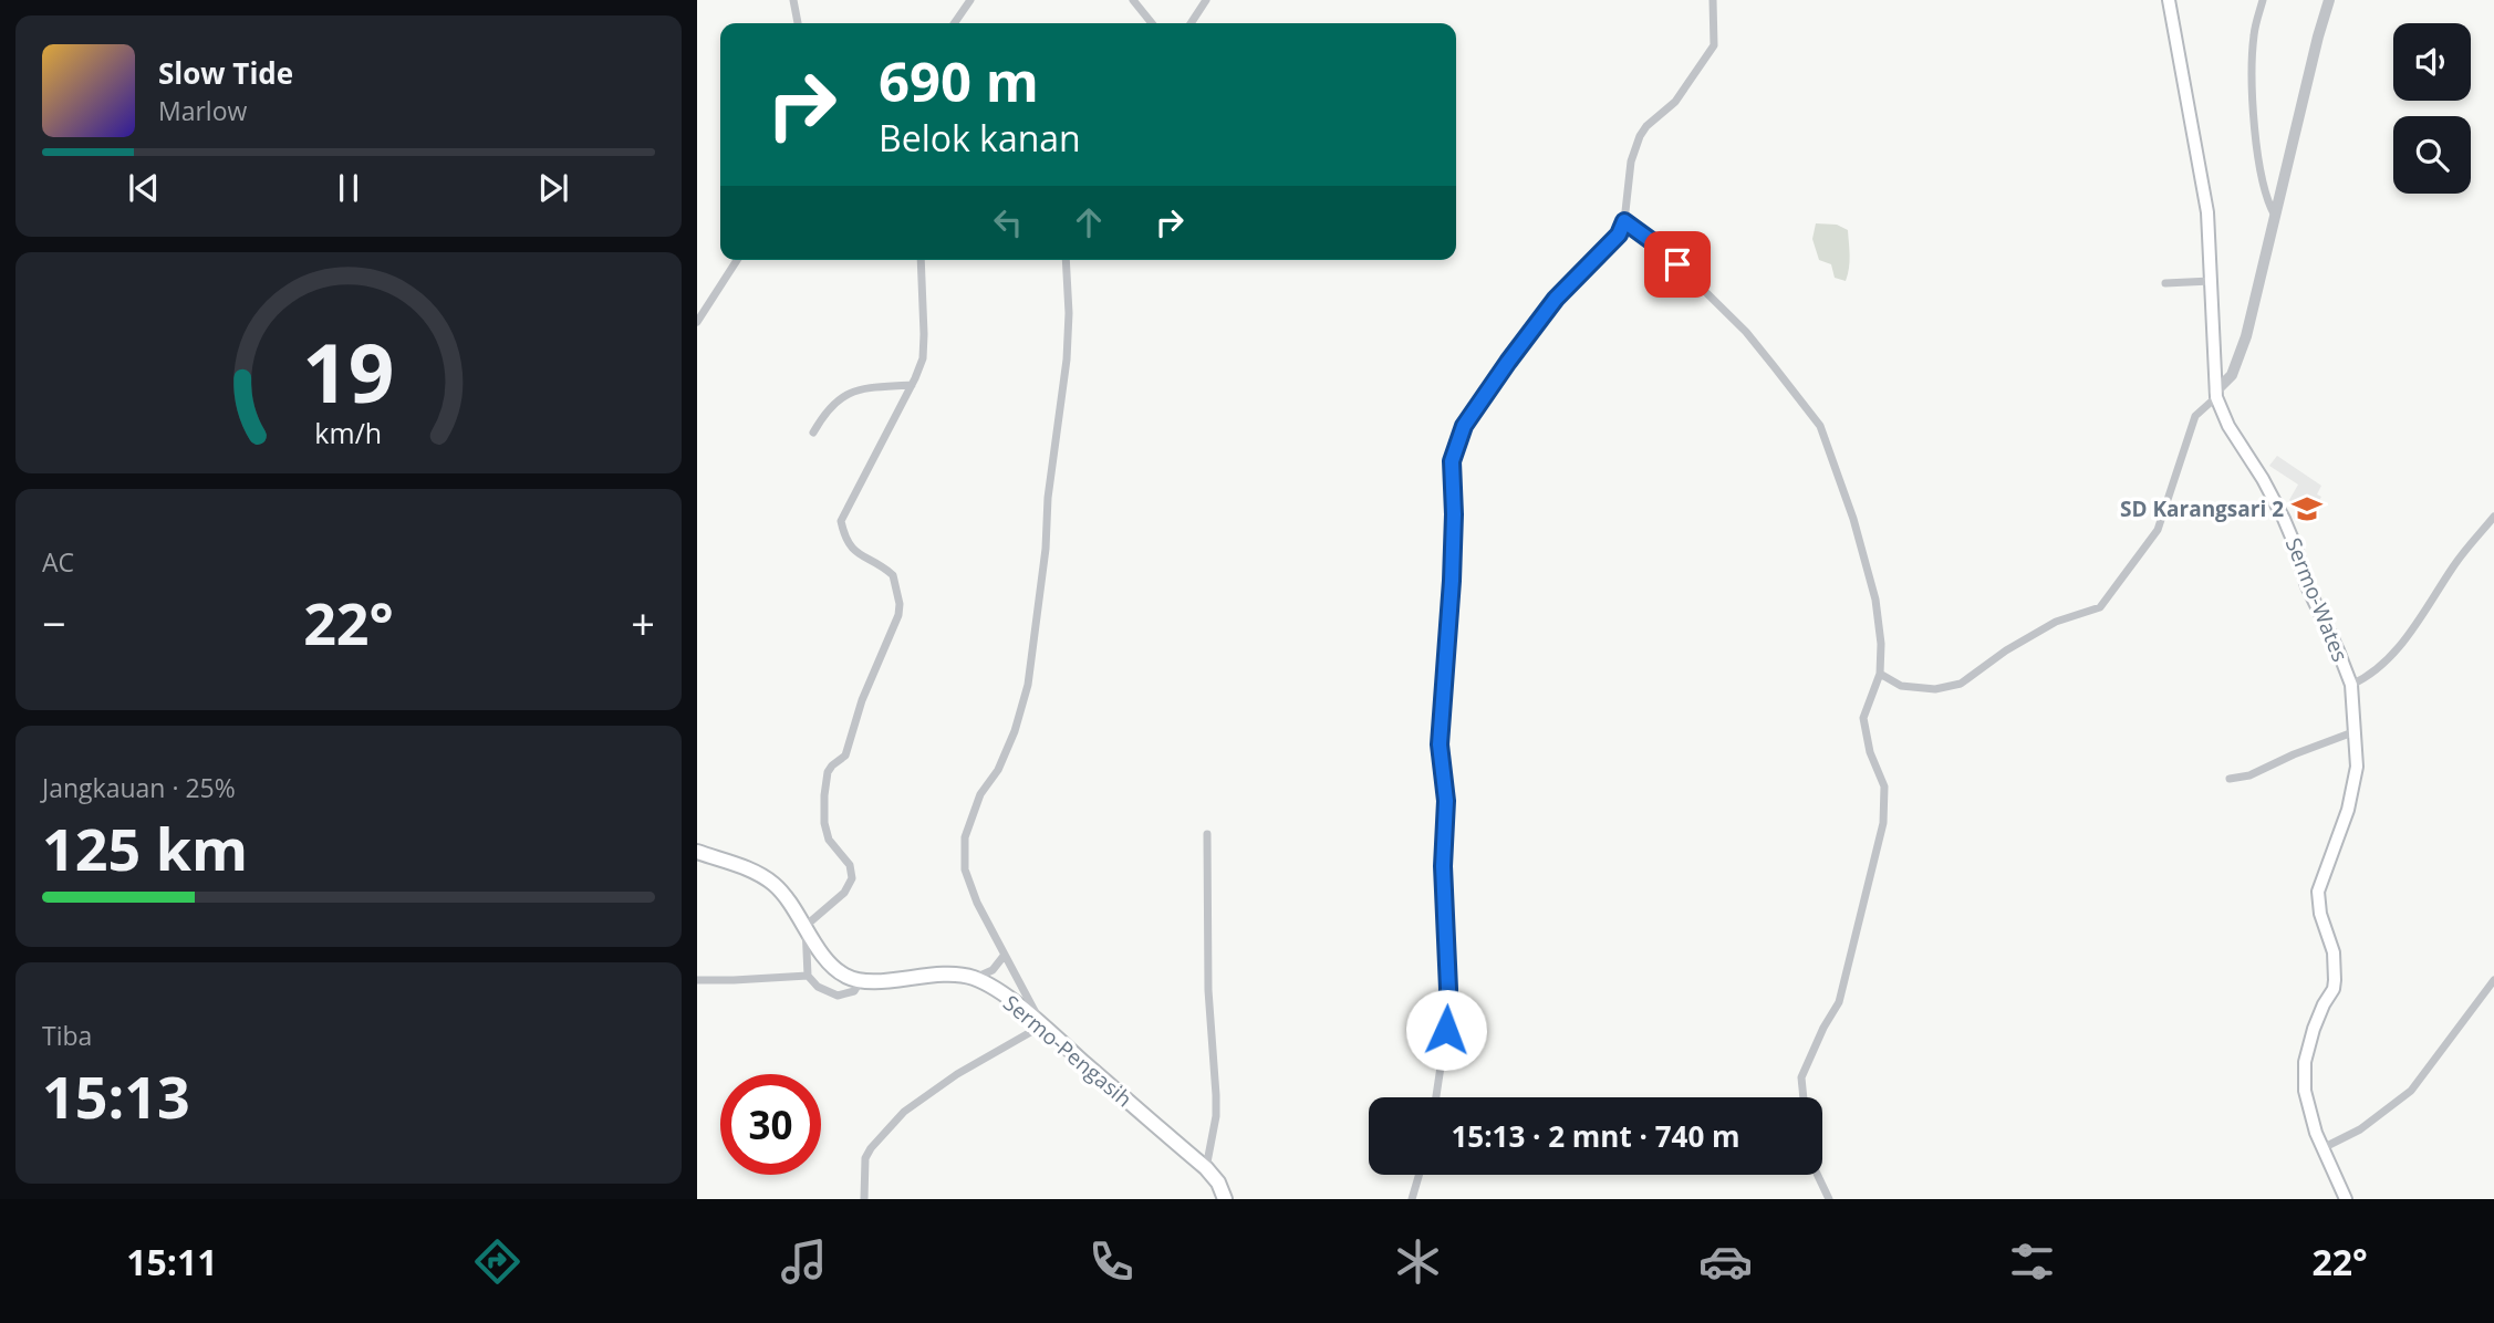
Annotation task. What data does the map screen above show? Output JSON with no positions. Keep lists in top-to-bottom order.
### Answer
{
  "streets": {
    "main road": ["Sermo-Wates", "Sermo-Pengasih"]
  },
  "places": {
    "school or university": ["SD Karangsari 2"]
  },
  "page": {
    "turn": ["690 m", "Belok kanan"],
    "song": ["Slow Tide", "Marlow"],
    "tile": [
      "AC",
      ["Jangkauan · 25%", "125 km"],
      ["Tiba", "15:13"]
    ],
    "heat": ["−", "22°", "+"],
    "limit": "30",
    "trip": "15:13 · 2 mnt · 740 m",
    "tabs": ["15:11", "22°"],
    "gauge": ["19", "km/h"]
  }
}
